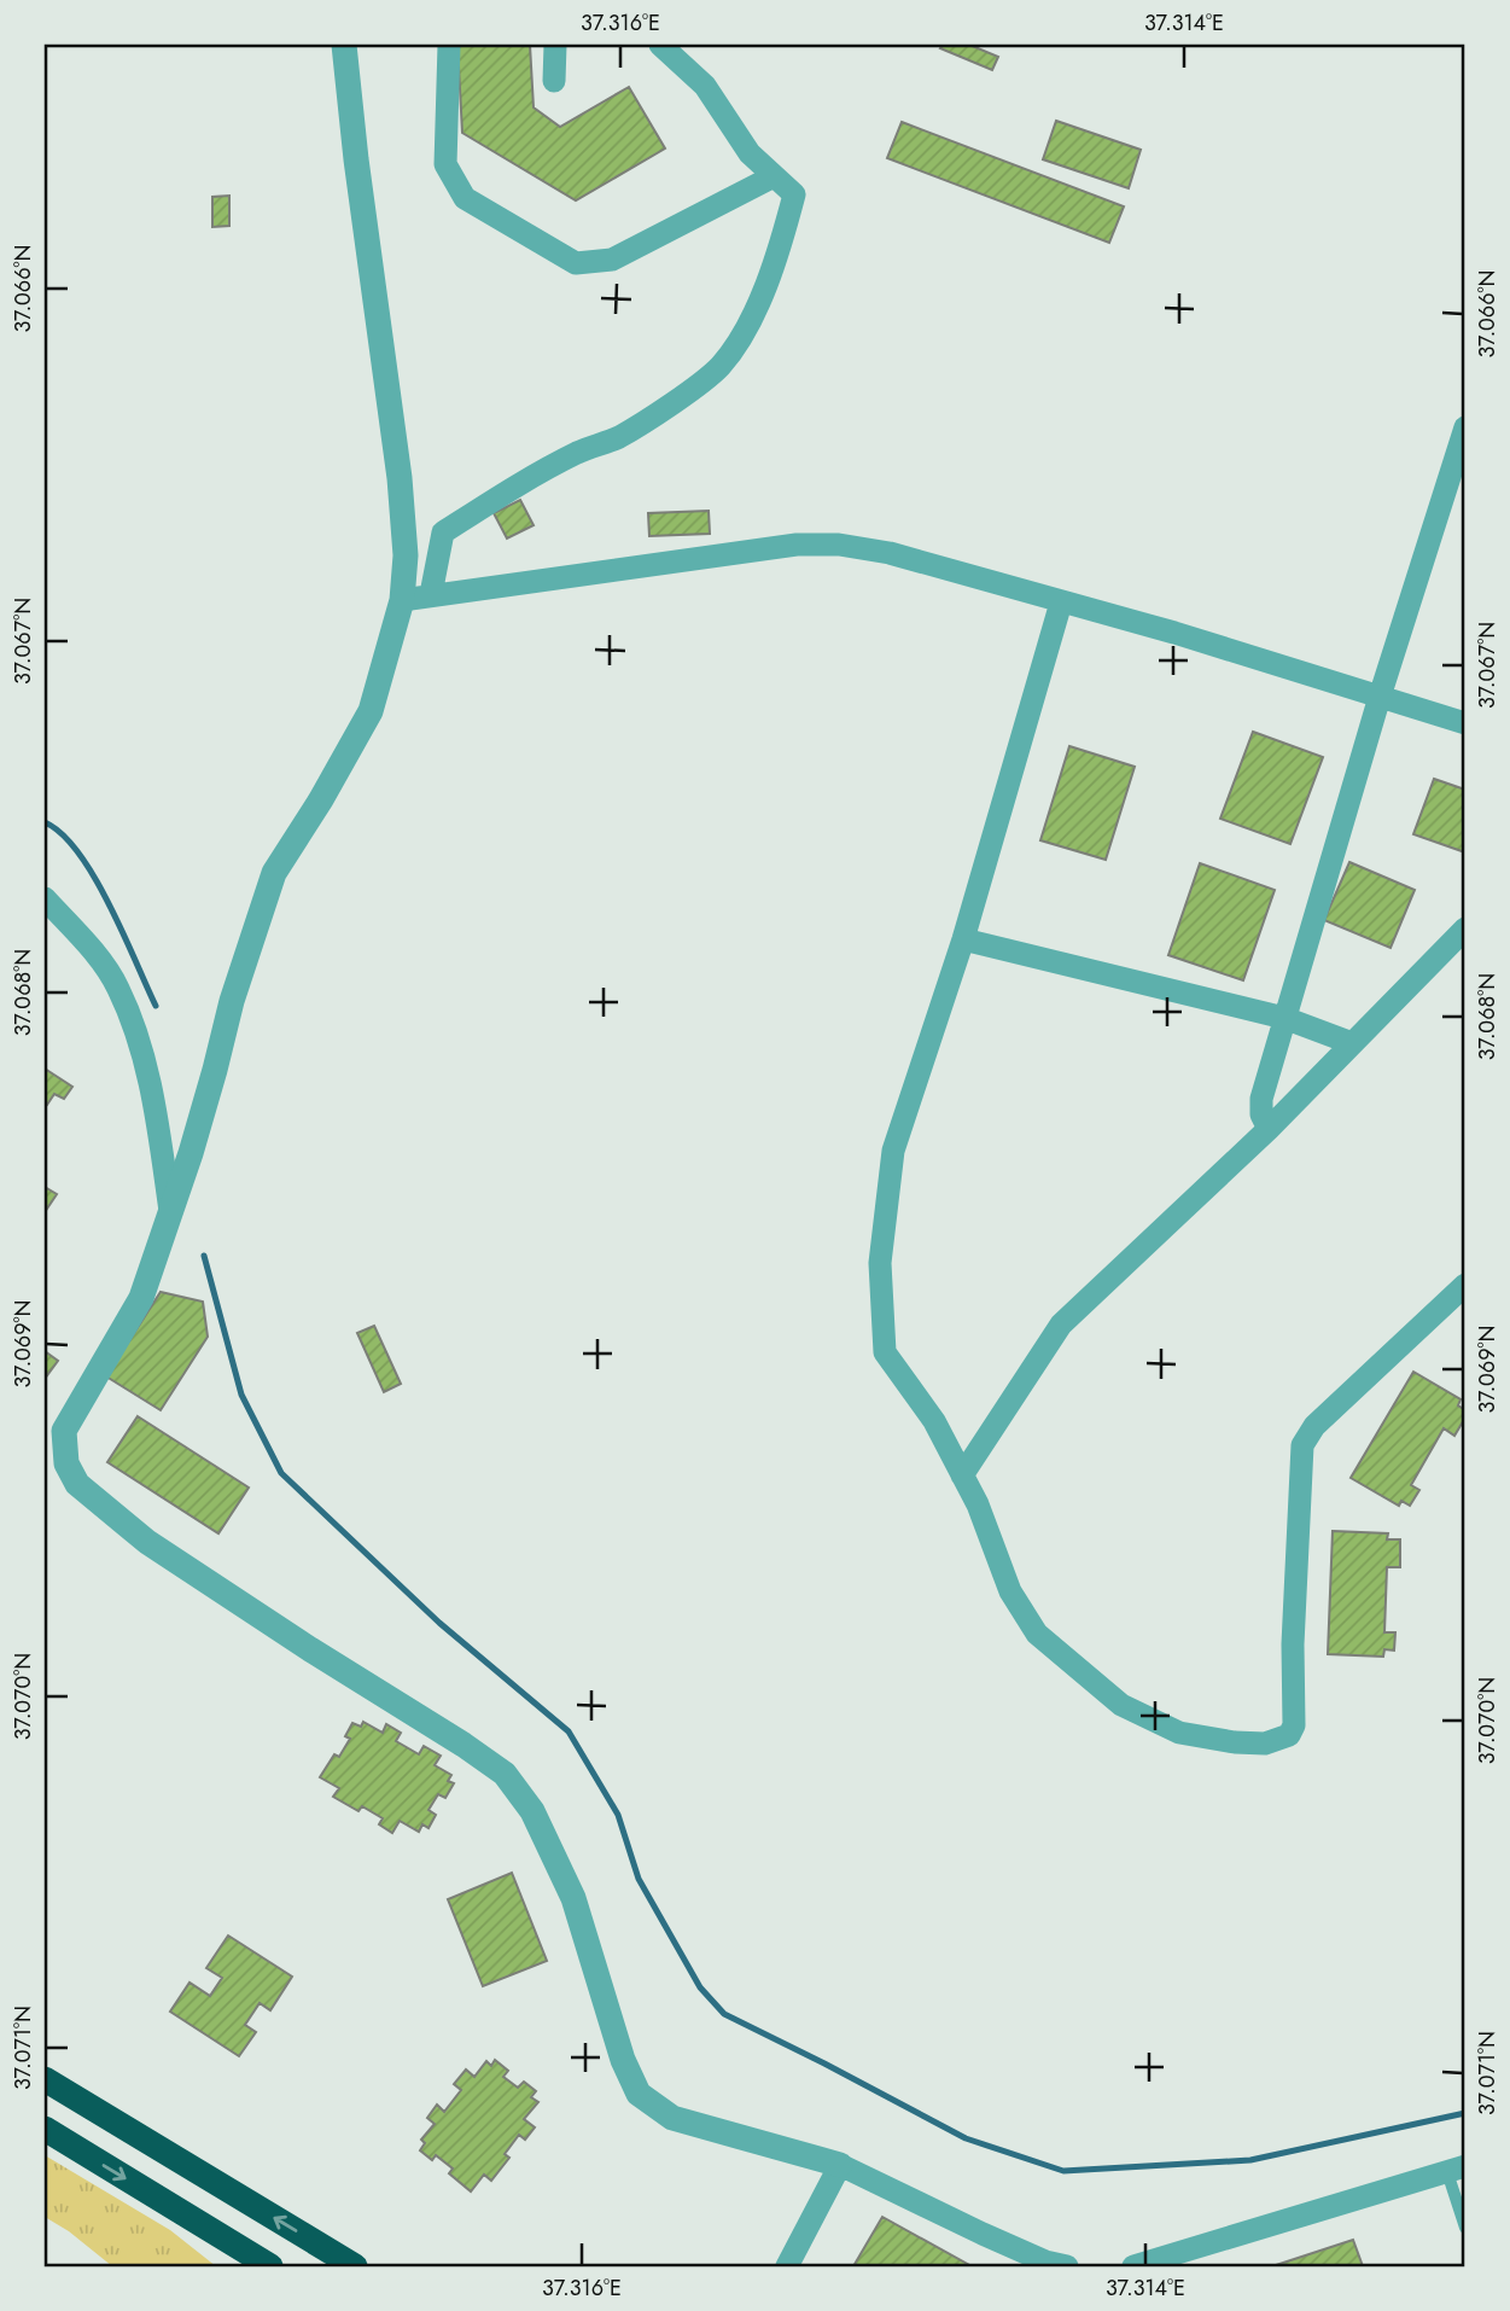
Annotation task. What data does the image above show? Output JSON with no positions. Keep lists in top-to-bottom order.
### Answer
{
  "coordinates": [
    "37.316°E",
    "37.314°E",
    "37.066°N",
    "37.067°N",
    "37.068°N",
    "37.069°N",
    "37.070°N",
    "37.071°N"
  ]
}
